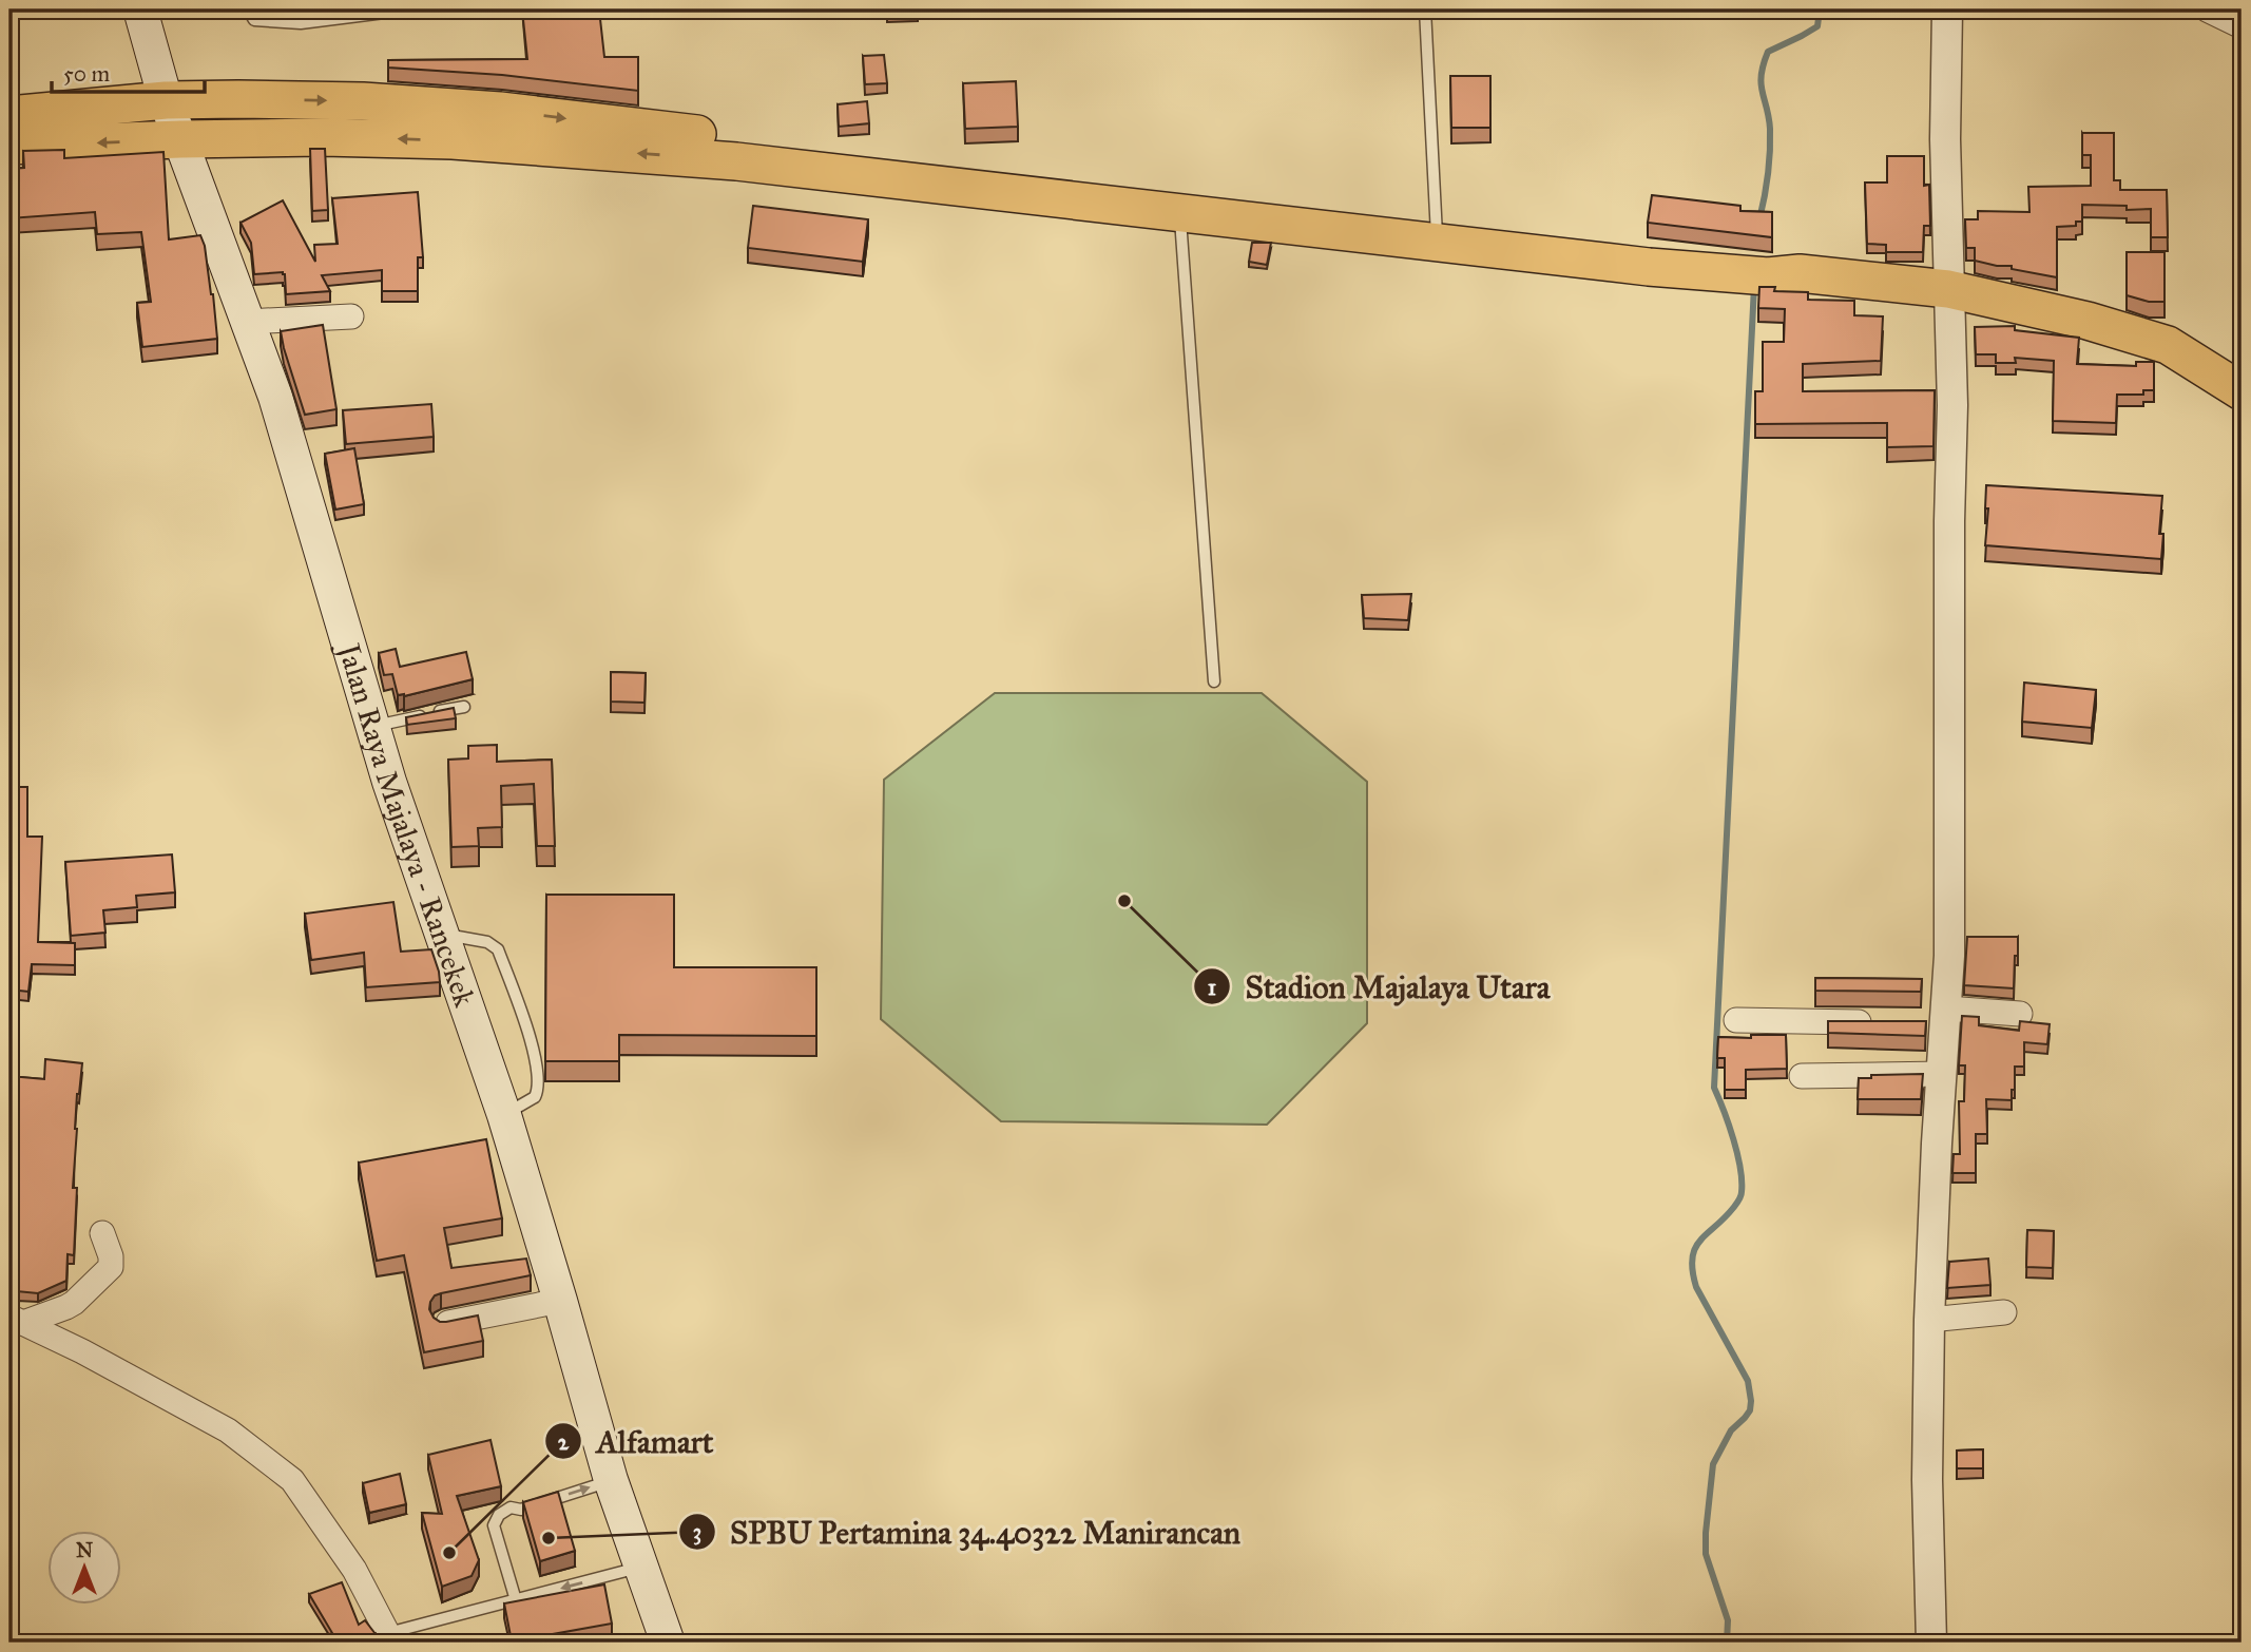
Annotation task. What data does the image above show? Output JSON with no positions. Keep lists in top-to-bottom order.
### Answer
{
  "streets": {
    "main road": ["Jalan Raya Majalaya - Rancekek"]
  },
  "places": ["Stadion Majalaya Utara", "SPBU Pertamina 34.40322 Manirancan", "Alfamart"],
  "scale_bar": "50 m",
  "north": "top"
}
